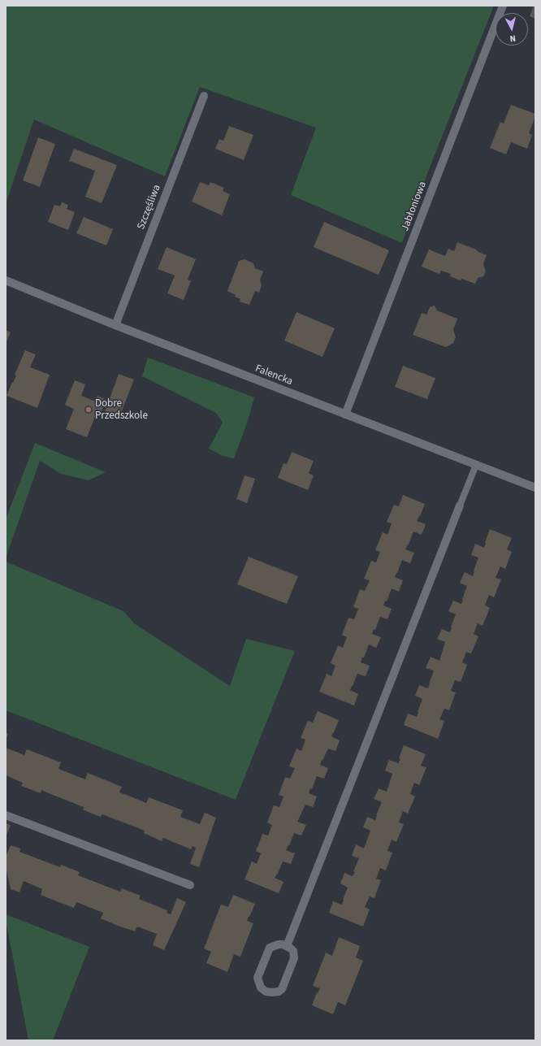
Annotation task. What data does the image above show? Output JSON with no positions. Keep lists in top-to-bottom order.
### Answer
{
  "streets": {
    "street": ["Jabłoniowa", "Szczęśliwa", "Falencka"]
  },
  "crossings": [
    ["Jabłoniowa", "Falencka"],
    ["Szczęśliwa", "Falencka"]
  ],
  "places": ["Dobre Przedszkole"],
  "north": "bottom"
}
